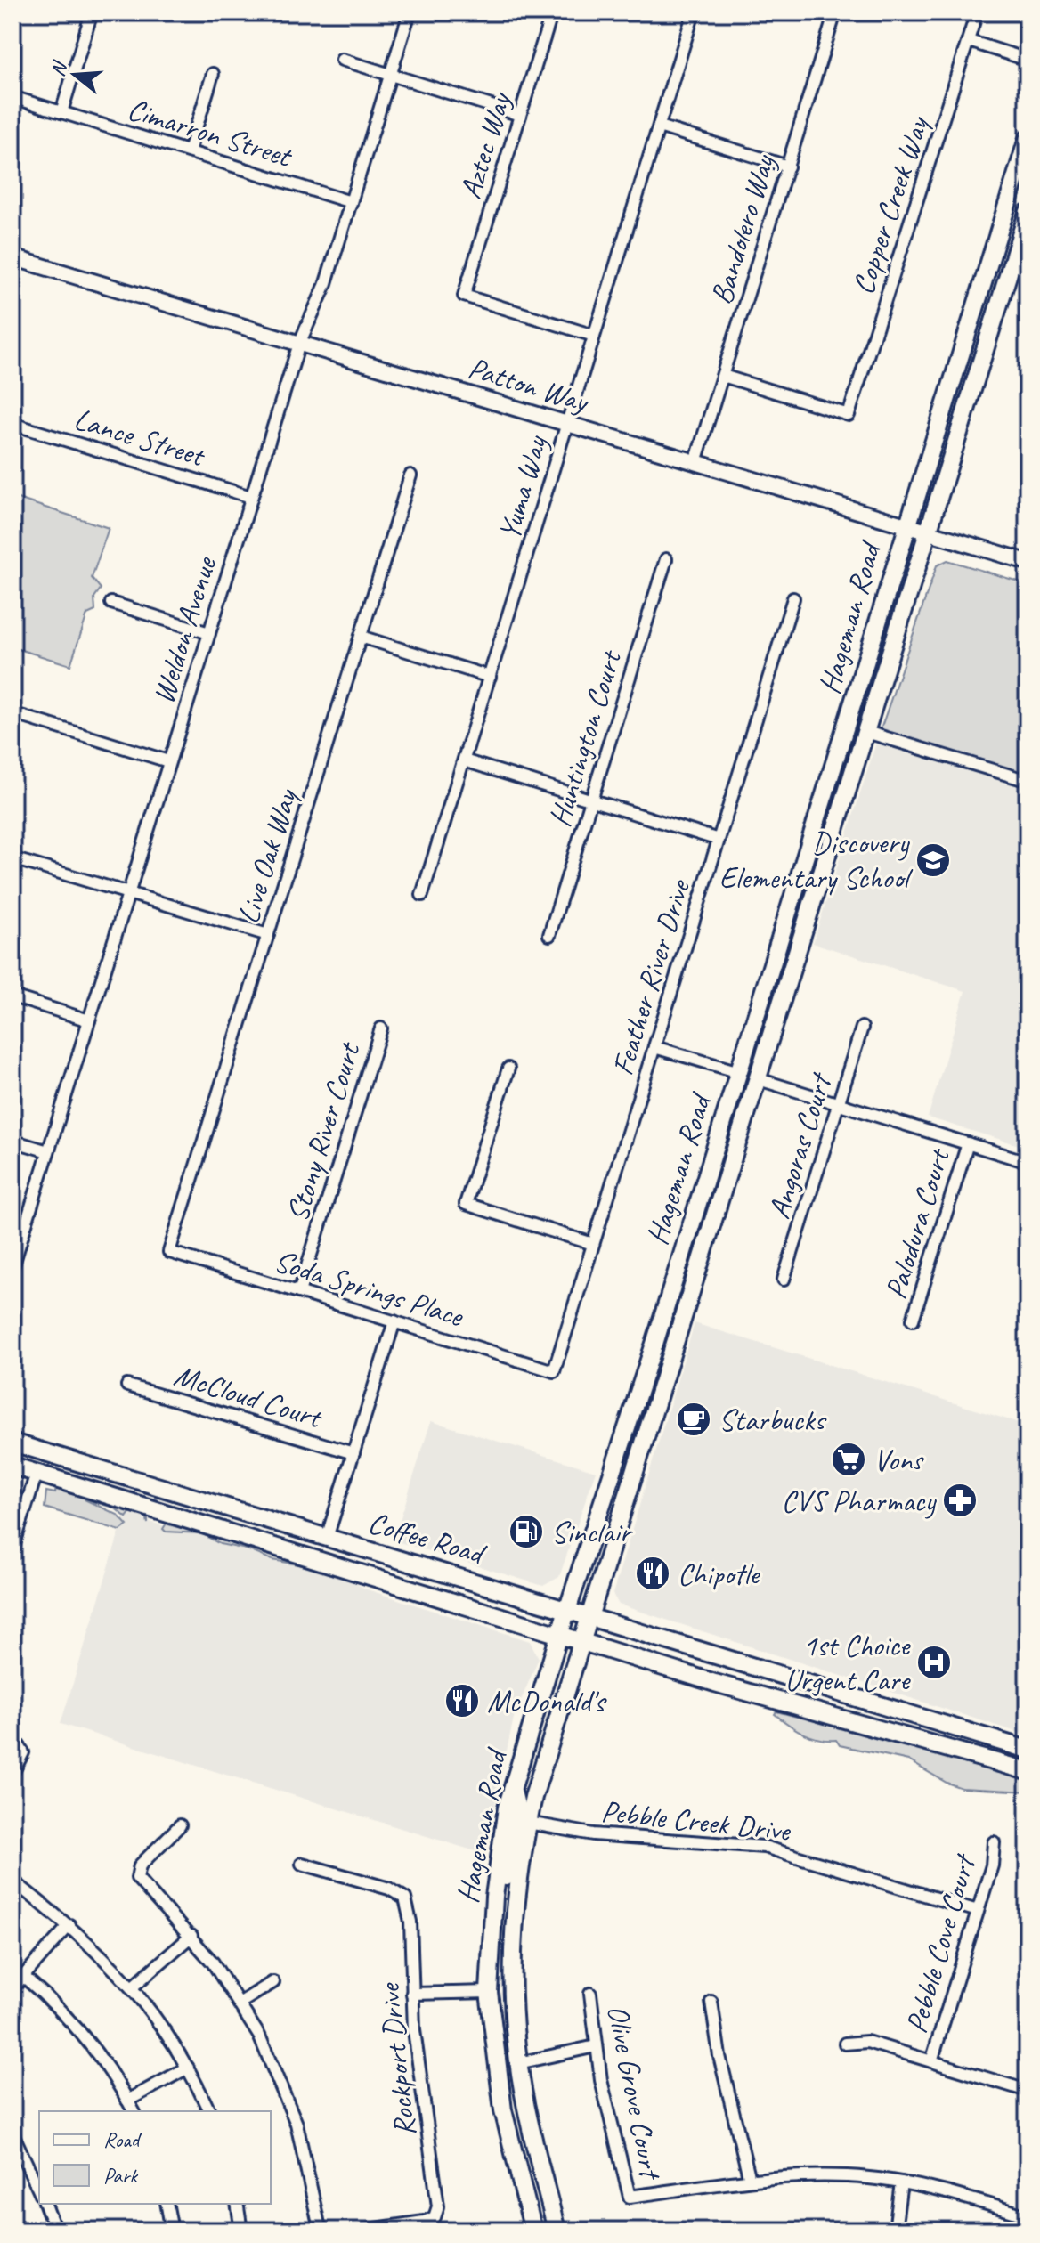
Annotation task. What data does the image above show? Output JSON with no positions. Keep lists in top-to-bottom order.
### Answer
{
  "streets": {
    "main road": ["Hageman Road", "Coffee Road"],
    "street": [
      "Cimarron Street",
      "Aztec Way",
      "Copper Creek Way",
      "Bandolero Way",
      "Patton Way",
      "Lance Street",
      "Yuma Way",
      "Weldon Avenue",
      "Huntington Court",
      "Live Oak Way",
      "Feather River Drive",
      "Stony River Court",
      "Angoras Court",
      "Palodura Court",
      "Soda Springs Place",
      "McCloud Court",
      "Pebble Creek Drive",
      "Pebble Cove Court",
      "Rockport Drive",
      "Olive Grove Court"
    ]
  },
  "crossings": [
    ["Cimarron Street", "Weldon Avenue"],
    ["Aztec Way", "Yuma Way"],
    ["Copper Creek Way", "Bandolero Way"],
    ["Bandolero Way", "Patton Way"],
    ["Patton Way", "Yuma Way"],
    ["Patton Way", "Hageman Road"],
    ["Patton Way", "Weldon Avenue"],
    ["Lance Street", "Weldon Avenue"],
    ["Hageman Road", "Coffee Road"],
    ["Hageman Road", "Pebble Creek Drive"],
    ["Live Oak Way", "Soda Springs Place"],
    ["Feather River Drive", "Soda Springs Place"],
    ["Stony River Court", "Soda Springs Place"],
    ["Pebble Creek Drive", "Pebble Cove Court"]
  ],
  "places": {
    "school or university": ["Discovery Elementary School"],
    "cafe": ["Starbucks"],
    "supermarket": ["Vons"],
    "pharmacy": ["CVS Pharmacy"],
    "fuel station": ["Sinclair"],
    "restaurant": ["Chipotle", "McDonald's"],
    "hospital": ["1st Choice Urgent Care"]
  },
  "legend": ["Road", "Park"],
  "north": "left"
}
